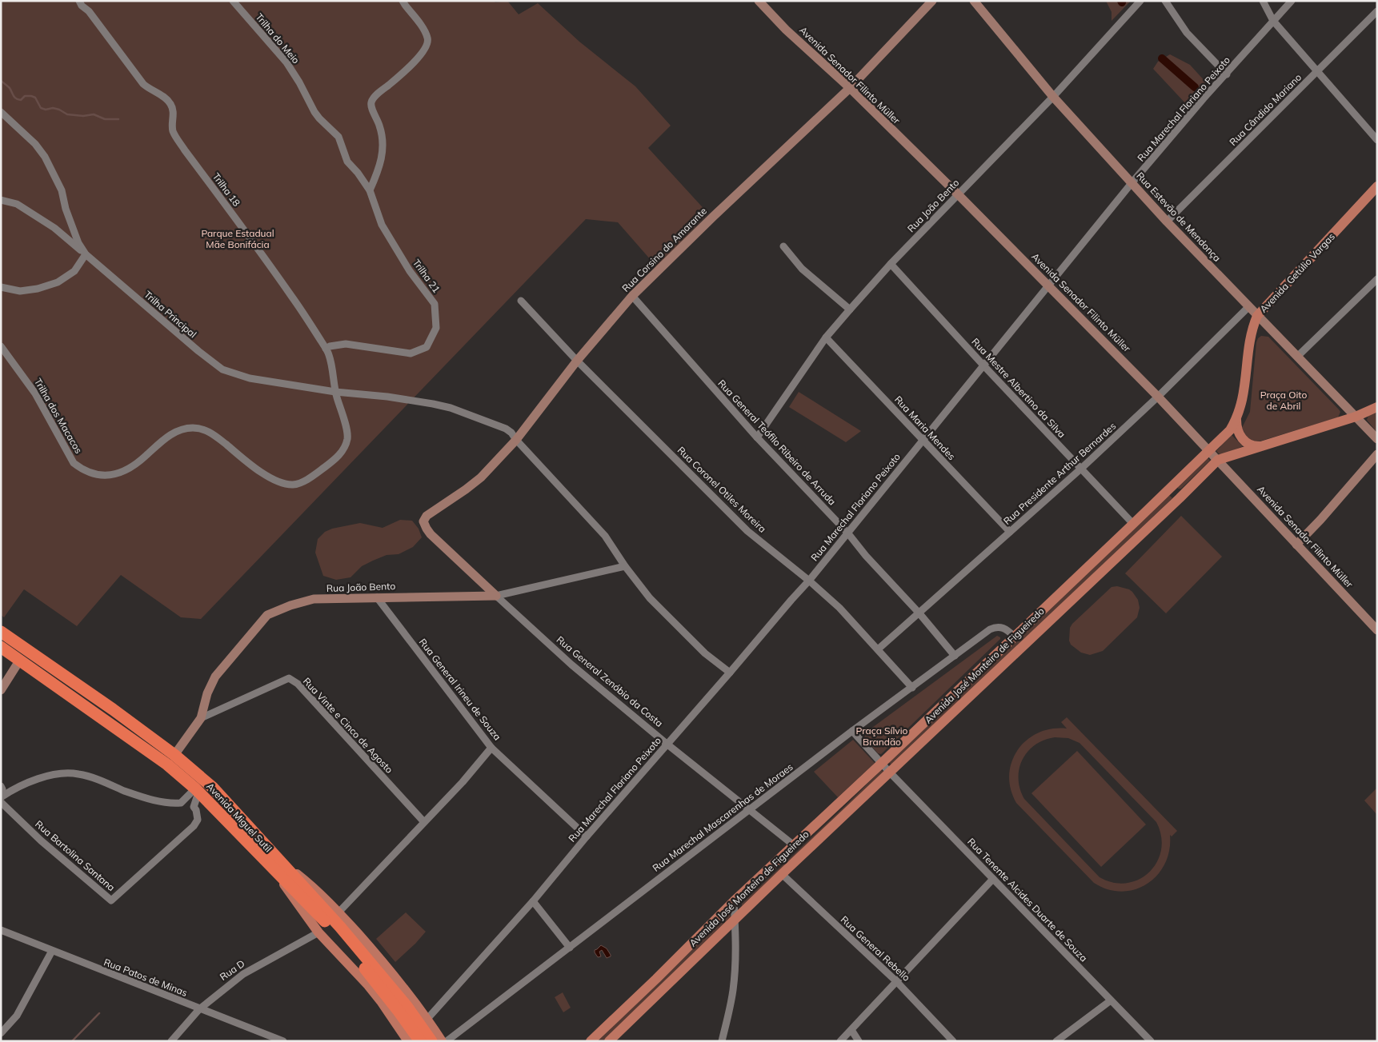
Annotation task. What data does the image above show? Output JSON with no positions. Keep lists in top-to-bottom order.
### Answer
{
  "streets": {
    "highway": ["Avenida Miguel Sutil"],
    "main road": ["Avenida Getúlio Vargas", "Avenida José Monteiro de Figueiredo"],
    "street": [
      "Trilha do Meio",
      "Avenida Senador Filinto Müller",
      "Rua Marechal Floriano Peixoto",
      "Rua Cândido Mariano",
      "Trilha 18",
      "Rua João Bento",
      "Rua Estevão de Mendonça",
      "Rua Corsino do Amarante",
      "Trilha 21",
      "Trilha Principal",
      "Rua Mestre Albertino da Silva",
      "Trilha dos Macacos",
      "Rua Maria Mendes",
      "Rua General Teófilo Ribeiro de Arruda",
      "Rua Presidente Arthur Bernardes",
      "Rua Coronel Otiles Moreira",
      "Rua General Zenóbio da Costa",
      "Rua General Irineu de Souza",
      "Rua Vinte e Cinco de Agosto",
      "Rua Marechal Mascarenhas de Moraes",
      "Rua Bartolina Santana",
      "Rua Tenente Alcides Duarte de Souza",
      "Rua General Rebello",
      "Rua D",
      "Rua Patos de Minas"
    ]
  },
  "crossings": [
    ["Trilha do Meio", "Trilha 21"],
    ["Avenida Senador Filinto Müller", "Rua Marechal Floriano Peixoto"],
    ["Avenida Senador Filinto Müller", "Rua João Bento"],
    ["Avenida Senador Filinto Müller", "Rua Corsino do Amarante"],
    ["Avenida Senador Filinto Müller", "Rua Presidente Arthur Bernardes"],
    ["Avenida Senador Filinto Müller", "Avenida José Monteiro de Figueiredo"],
    ["Rua Marechal Floriano Peixoto", "Rua Estevão de Mendonça"],
    ["Rua Marechal Floriano Peixoto", "Trilha Principal"],
    ["Rua Marechal Floriano Peixoto", "Rua Mestre Albertino da Silva"],
    ["Rua Marechal Floriano Peixoto", "Rua Maria Mendes"],
    ["Rua Marechal Floriano Peixoto", "Rua General Teófilo Ribeiro de Arruda"],
    ["Rua Marechal Floriano Peixoto", "Rua Coronel Otiles Moreira"],
    ["Rua Marechal Floriano Peixoto", "Rua General Zenóbio da Costa"],
    ["Rua Marechal Floriano Peixoto", "Rua General Irineu de Souza"],
    ["Rua Marechal Floriano Peixoto", "Avenida Miguel Sutil"],
    ["Rua Cândido Mariano", "Rua Estevão de Mendonça"],
    ["Trilha 18", "Trilha 21"],
    ["Trilha 18", "Trilha Principal"],
    ["Trilha 18", "Trilha dos Macacos"],
    ["Rua João Bento", "Rua Estevão de Mendonça"],
    ["Rua João Bento", "Trilha Principal"],
    ["Rua João Bento", "Rua Mestre Albertino da Silva"],
    ["Rua João Bento", "Rua Maria Mendes"],
    ["Rua João Bento", "Rua General Teófilo Ribeiro de Arruda"],
    ["Rua João Bento", "Rua General Zenóbio da Costa"],
    ["Rua João Bento", "Rua General Irineu de Souza"],
    ["Rua João Bento", "Rua Vinte e Cinco de Agosto"],
    ["Rua João Bento", "Avenida Miguel Sutil"],
    ["Rua Estevão de Mendonça", "Avenida Getúlio Vargas"],
    ["Rua Estevão de Mendonça", "Rua Presidente Arthur Bernardes"],
    ["Rua Corsino do Amarante", "Trilha Principal"],
    ["Rua Corsino do Amarante", "Rua General Teófilo Ribeiro de Arruda"],
    ["Rua Corsino do Amarante", "Rua Coronel Otiles Moreira"],
    ["Rua Corsino do Amarante", "Rua General Zenóbio da Costa"],
    ["Avenida Getúlio Vargas", "Avenida José Monteiro de Figueiredo"],
    ["Trilha Principal", "Trilha dos Macacos"],
    ["Rua Mestre Albertino da Silva", "Rua Presidente Arthur Bernardes"],
    ["Rua Mestre Albertino da Silva", "Avenida José Monteiro de Figueiredo"],
    ["Rua Maria Mendes", "Rua Presidente Arthur Bernardes"],
    ["Rua General Teófilo Ribeiro de Arruda", "Rua Presidente Arthur Bernardes"],
    ["Rua General Teófilo Ribeiro de Arruda", "Rua Marechal Mascarenhas de Moraes"],
    ["Rua Presidente Arthur Bernardes", "Rua Coronel Otiles Moreira"],
    ["Rua Coronel Otiles Moreira", "Rua Marechal Mascarenhas de Moraes"],
    ["Avenida José Monteiro de Figueiredo", "Rua General Zenóbio da Costa"],
    ["Avenida José Monteiro de Figueiredo", "Rua Marechal Mascarenhas de Moraes"],
    ["Avenida José Monteiro de Figueiredo", "Rua Tenente Alcides Duarte de Souza"],
    ["Avenida José Monteiro de Figueiredo", "Rua General Rebello"],
    ["Rua General Zenóbio da Costa", "Rua Marechal Mascarenhas de Moraes"],
    ["Avenida Miguel Sutil", "Rua Bartolina Santana"],
    ["Avenida Miguel Sutil", "Rua D"],
    ["Rua Marechal Mascarenhas de Moraes", "Rua Tenente Alcides Duarte de Souza"],
    ["Rua D", "Rua Patos de Minas"]
  ],
  "parks": ["Parque Estadual Mãe Bonifácia", "Praça Oito de Abril", "Praça Sílvio Brandão"]
}
